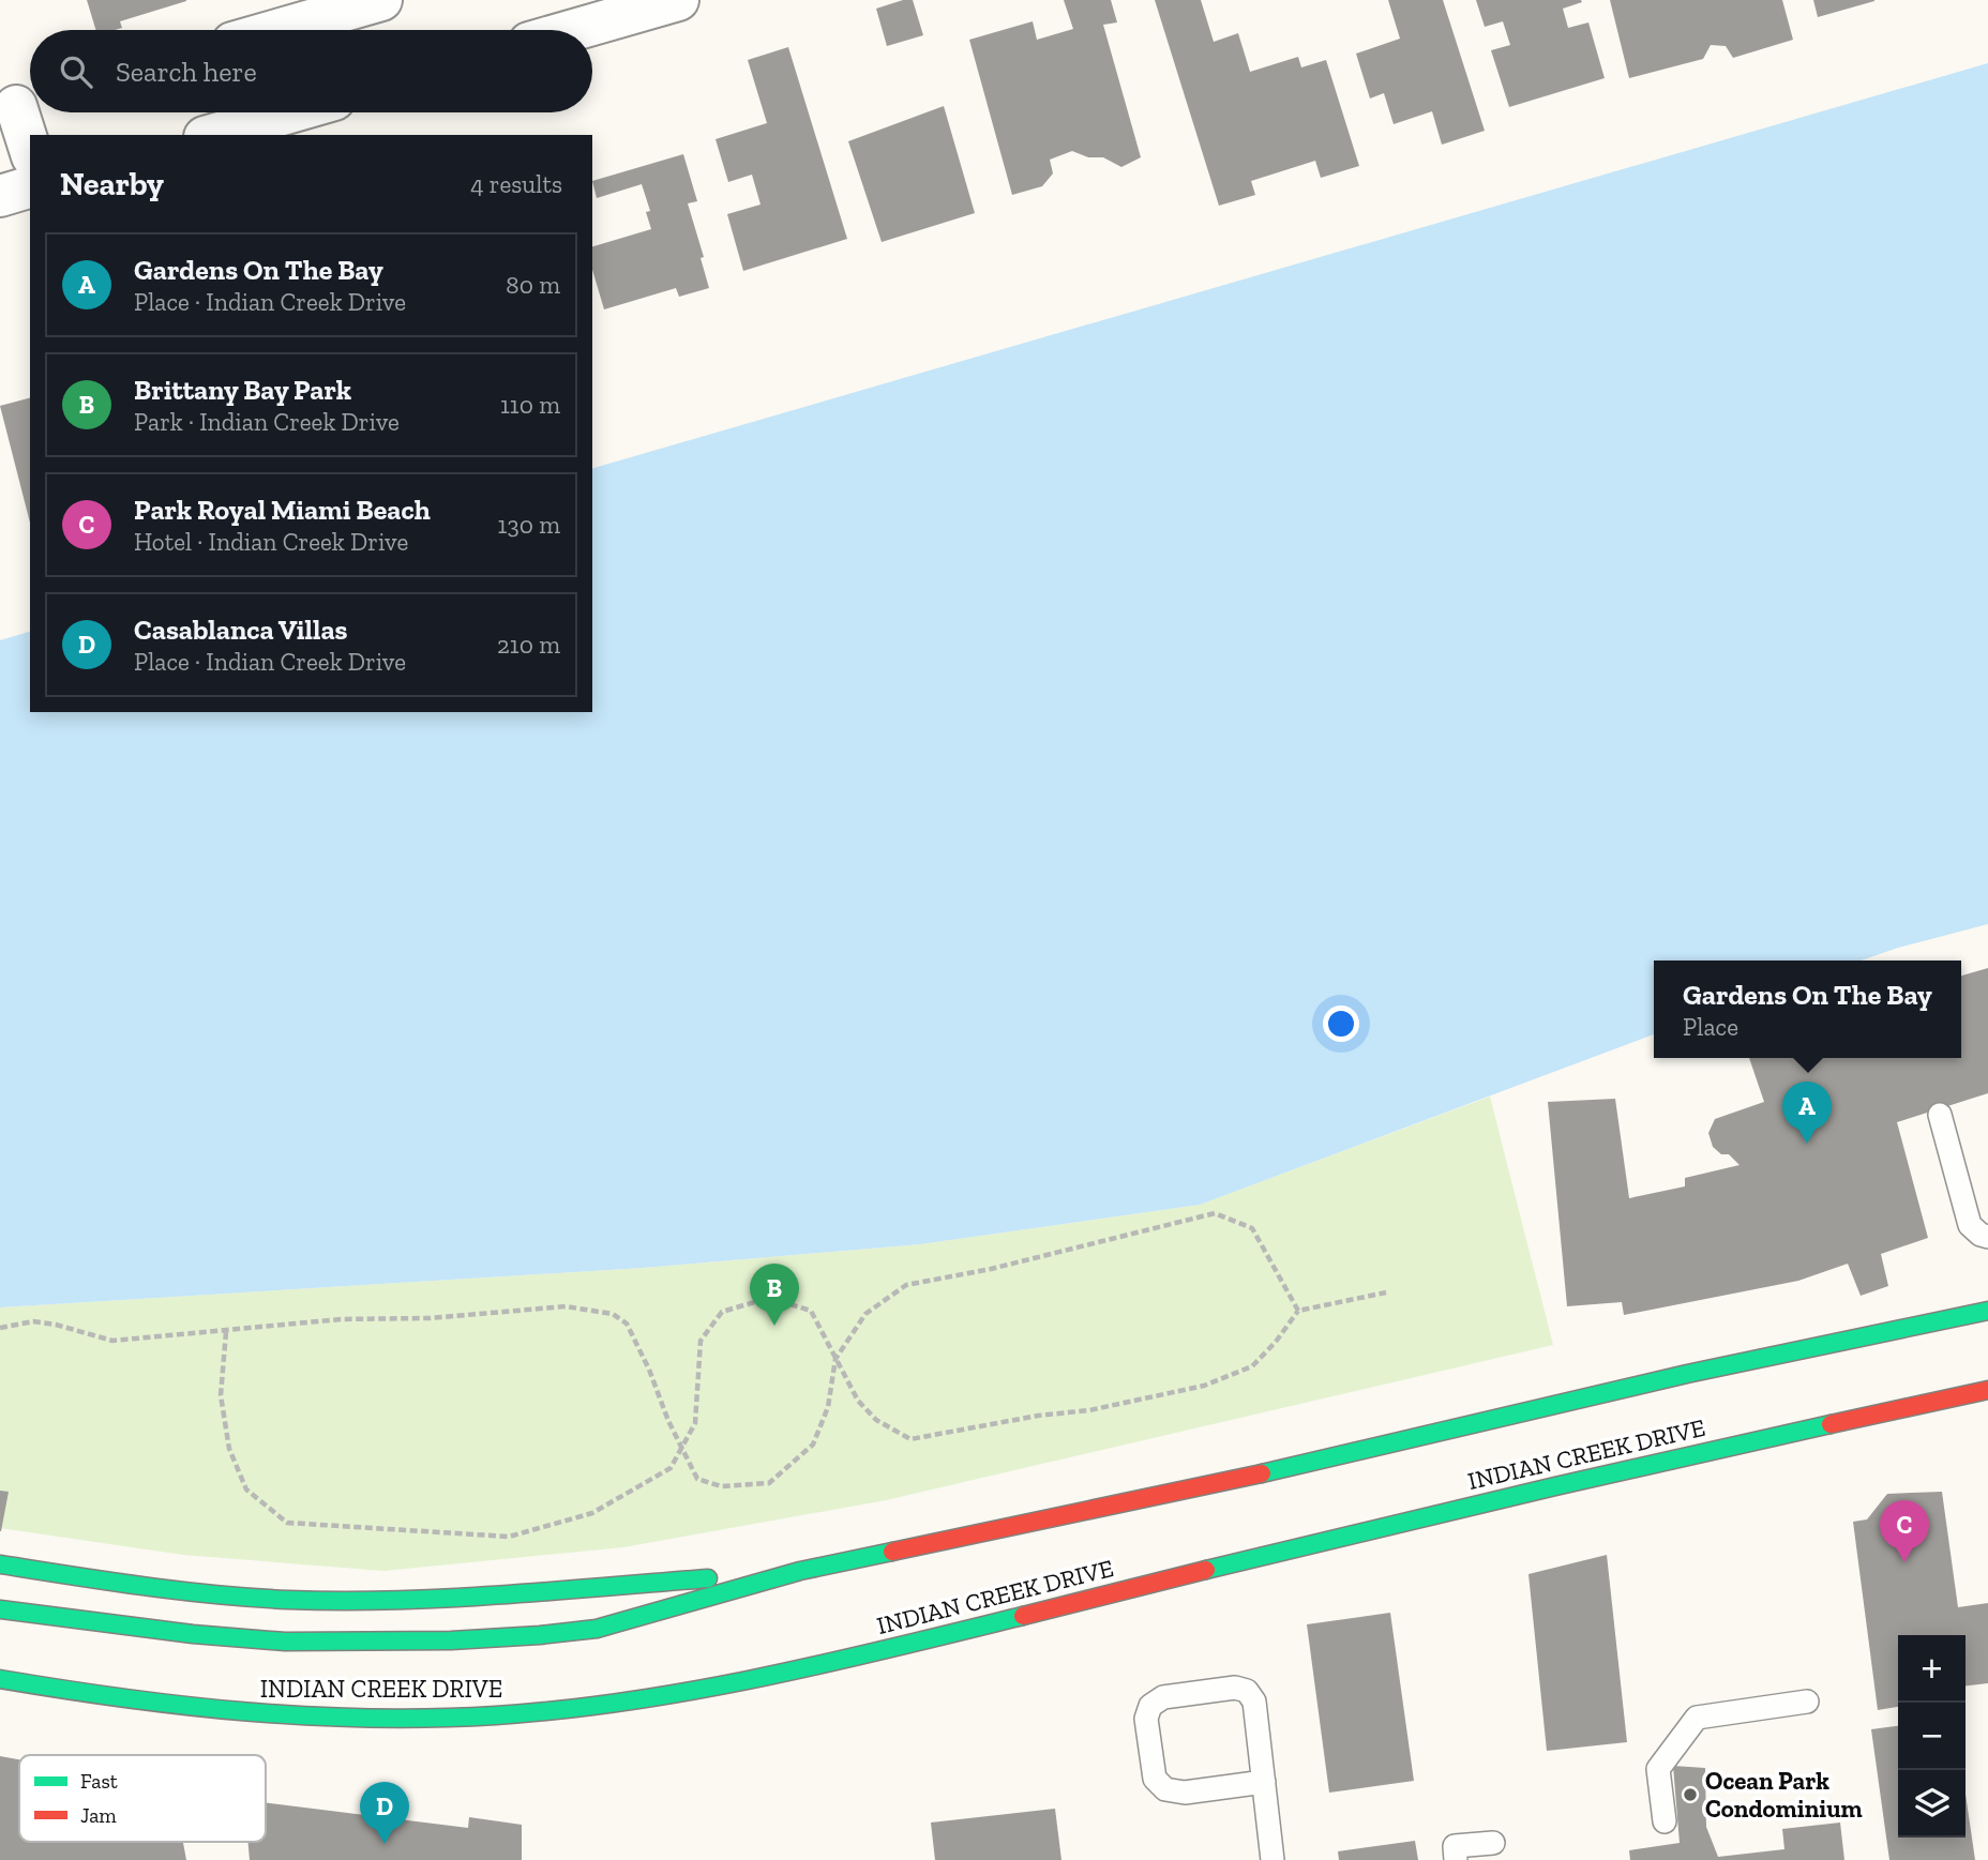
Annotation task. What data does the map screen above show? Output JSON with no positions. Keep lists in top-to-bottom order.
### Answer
{
  "streets": {
    "main road": ["INDIAN CREEK DRIVE"]
  },
  "places": ["Ocean Park Condominium"],
  "legend": ["Fast", "Jam"],
  "page": {
    "search": "Search here",
    "heading": ["Nearby", "4 results"],
    "list": [
      {
        "mark": "A",
        "name": "Gardens On The Bay",
        "note": "Place · Indian Creek Drive",
        "value": "80 m"
      },
      {
        "mark": "B",
        "name": "Brittany Bay Park",
        "note": "Park · Indian Creek Drive",
        "value": "110 m"
      },
      {
        "mark": "C",
        "name": "Park Royal Miami Beach",
        "note": "Hotel · Indian Creek Drive",
        "value": "130 m"
      },
      {
        "mark": "D",
        "name": "Casablanca Villas",
        "note": "Place · Indian Creek Drive",
        "value": "210 m"
      }
    ],
    "popup": ["Gardens On The Bay", "Place"],
    "pins": [
      "A",
      "B",
      "C",
      "D"
    ],
    "map_buttons": ["+", "−"]
  }
}
